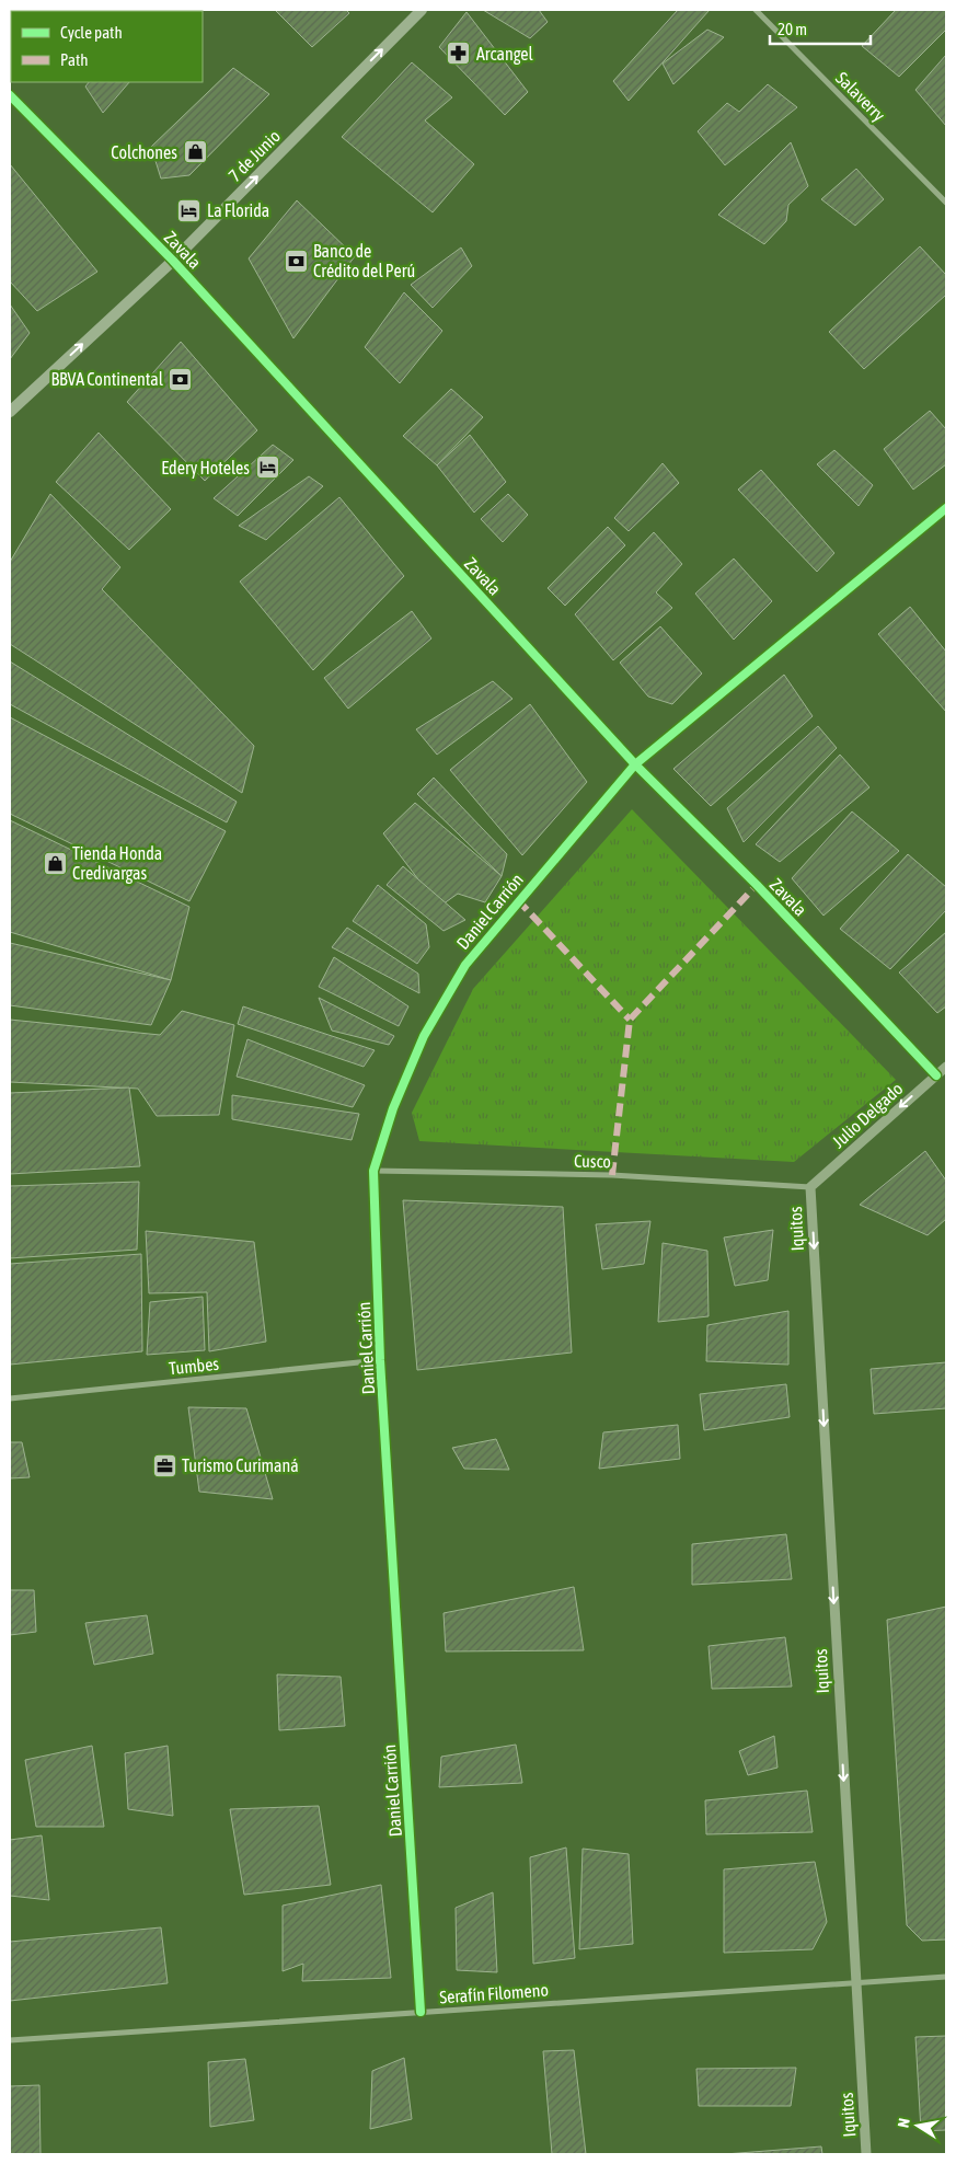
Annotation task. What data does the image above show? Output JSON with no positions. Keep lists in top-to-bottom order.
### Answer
{
  "streets": {
    "main road": ["7 de Junio"],
    "street": [
      "Salaverry",
      "Zavala",
      "Daniel Carrión",
      "Julio Delgado",
      "Cusco",
      "Iquitos",
      "Tumbes",
      "Serafín Filomeno"
    ]
  },
  "crossings": [
    ["7 de Junio", "Zavala"],
    ["Zavala", "Daniel Carrión"],
    ["Zavala", "Julio Delgado"],
    ["Daniel Carrión", "Cusco"],
    ["Daniel Carrión", "Tumbes"],
    ["Daniel Carrión", "Serafín Filomeno"],
    ["Julio Delgado", "Cusco"],
    ["Julio Delgado", "Iquitos"],
    ["Cusco", "Iquitos"],
    ["Iquitos", "Serafín Filomeno"]
  ],
  "one_way": ["7 de Junio", "Julio Delgado", "Iquitos"],
  "places": {
    "pharmacy": ["Arcangel"],
    "shop": ["Colchones", "Tienda Honda Credivargas"],
    "hotel": ["La Florida", "Edery Hoteles"],
    "bank": ["Banco de Crédito del Perú", "BBVA Continental"],
    "office": ["Turismo Curimaná"]
  },
  "legend": ["Cycle path", "Path"],
  "scale_bar": "20 m",
  "north": "left"
}
